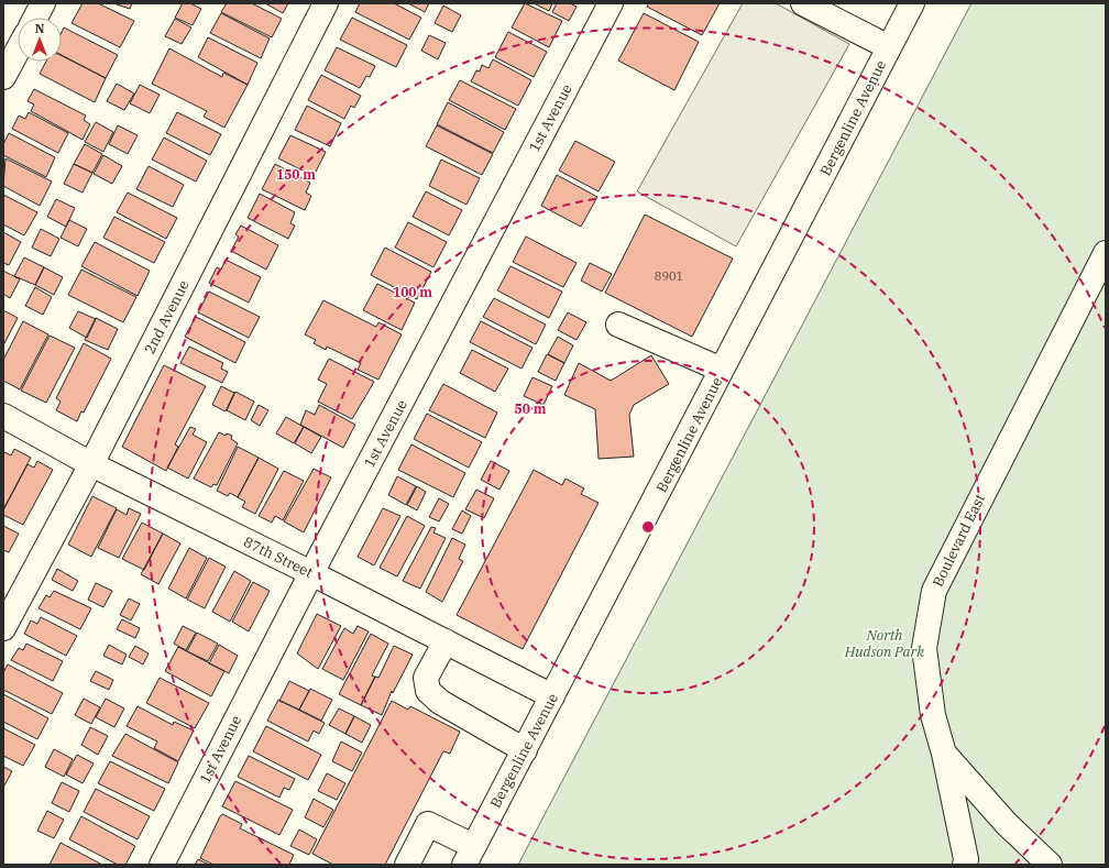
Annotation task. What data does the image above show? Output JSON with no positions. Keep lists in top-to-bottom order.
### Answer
{
  "streets": {
    "street": [
      "1st Avenue",
      "Bergenline Avenue",
      "2nd Avenue",
      "Boulevard East",
      "87th Street"
    ]
  },
  "crossings": [
    ["1st Avenue", "87th Street"],
    ["Bergenline Avenue", "87th Street"],
    ["2nd Avenue", "87th Street"]
  ],
  "parks": ["North Hudson Park"],
  "house_numbers": ["8901"],
  "north": "top",
  "rings": ["150 m", "100 m", "50 m"]
}
